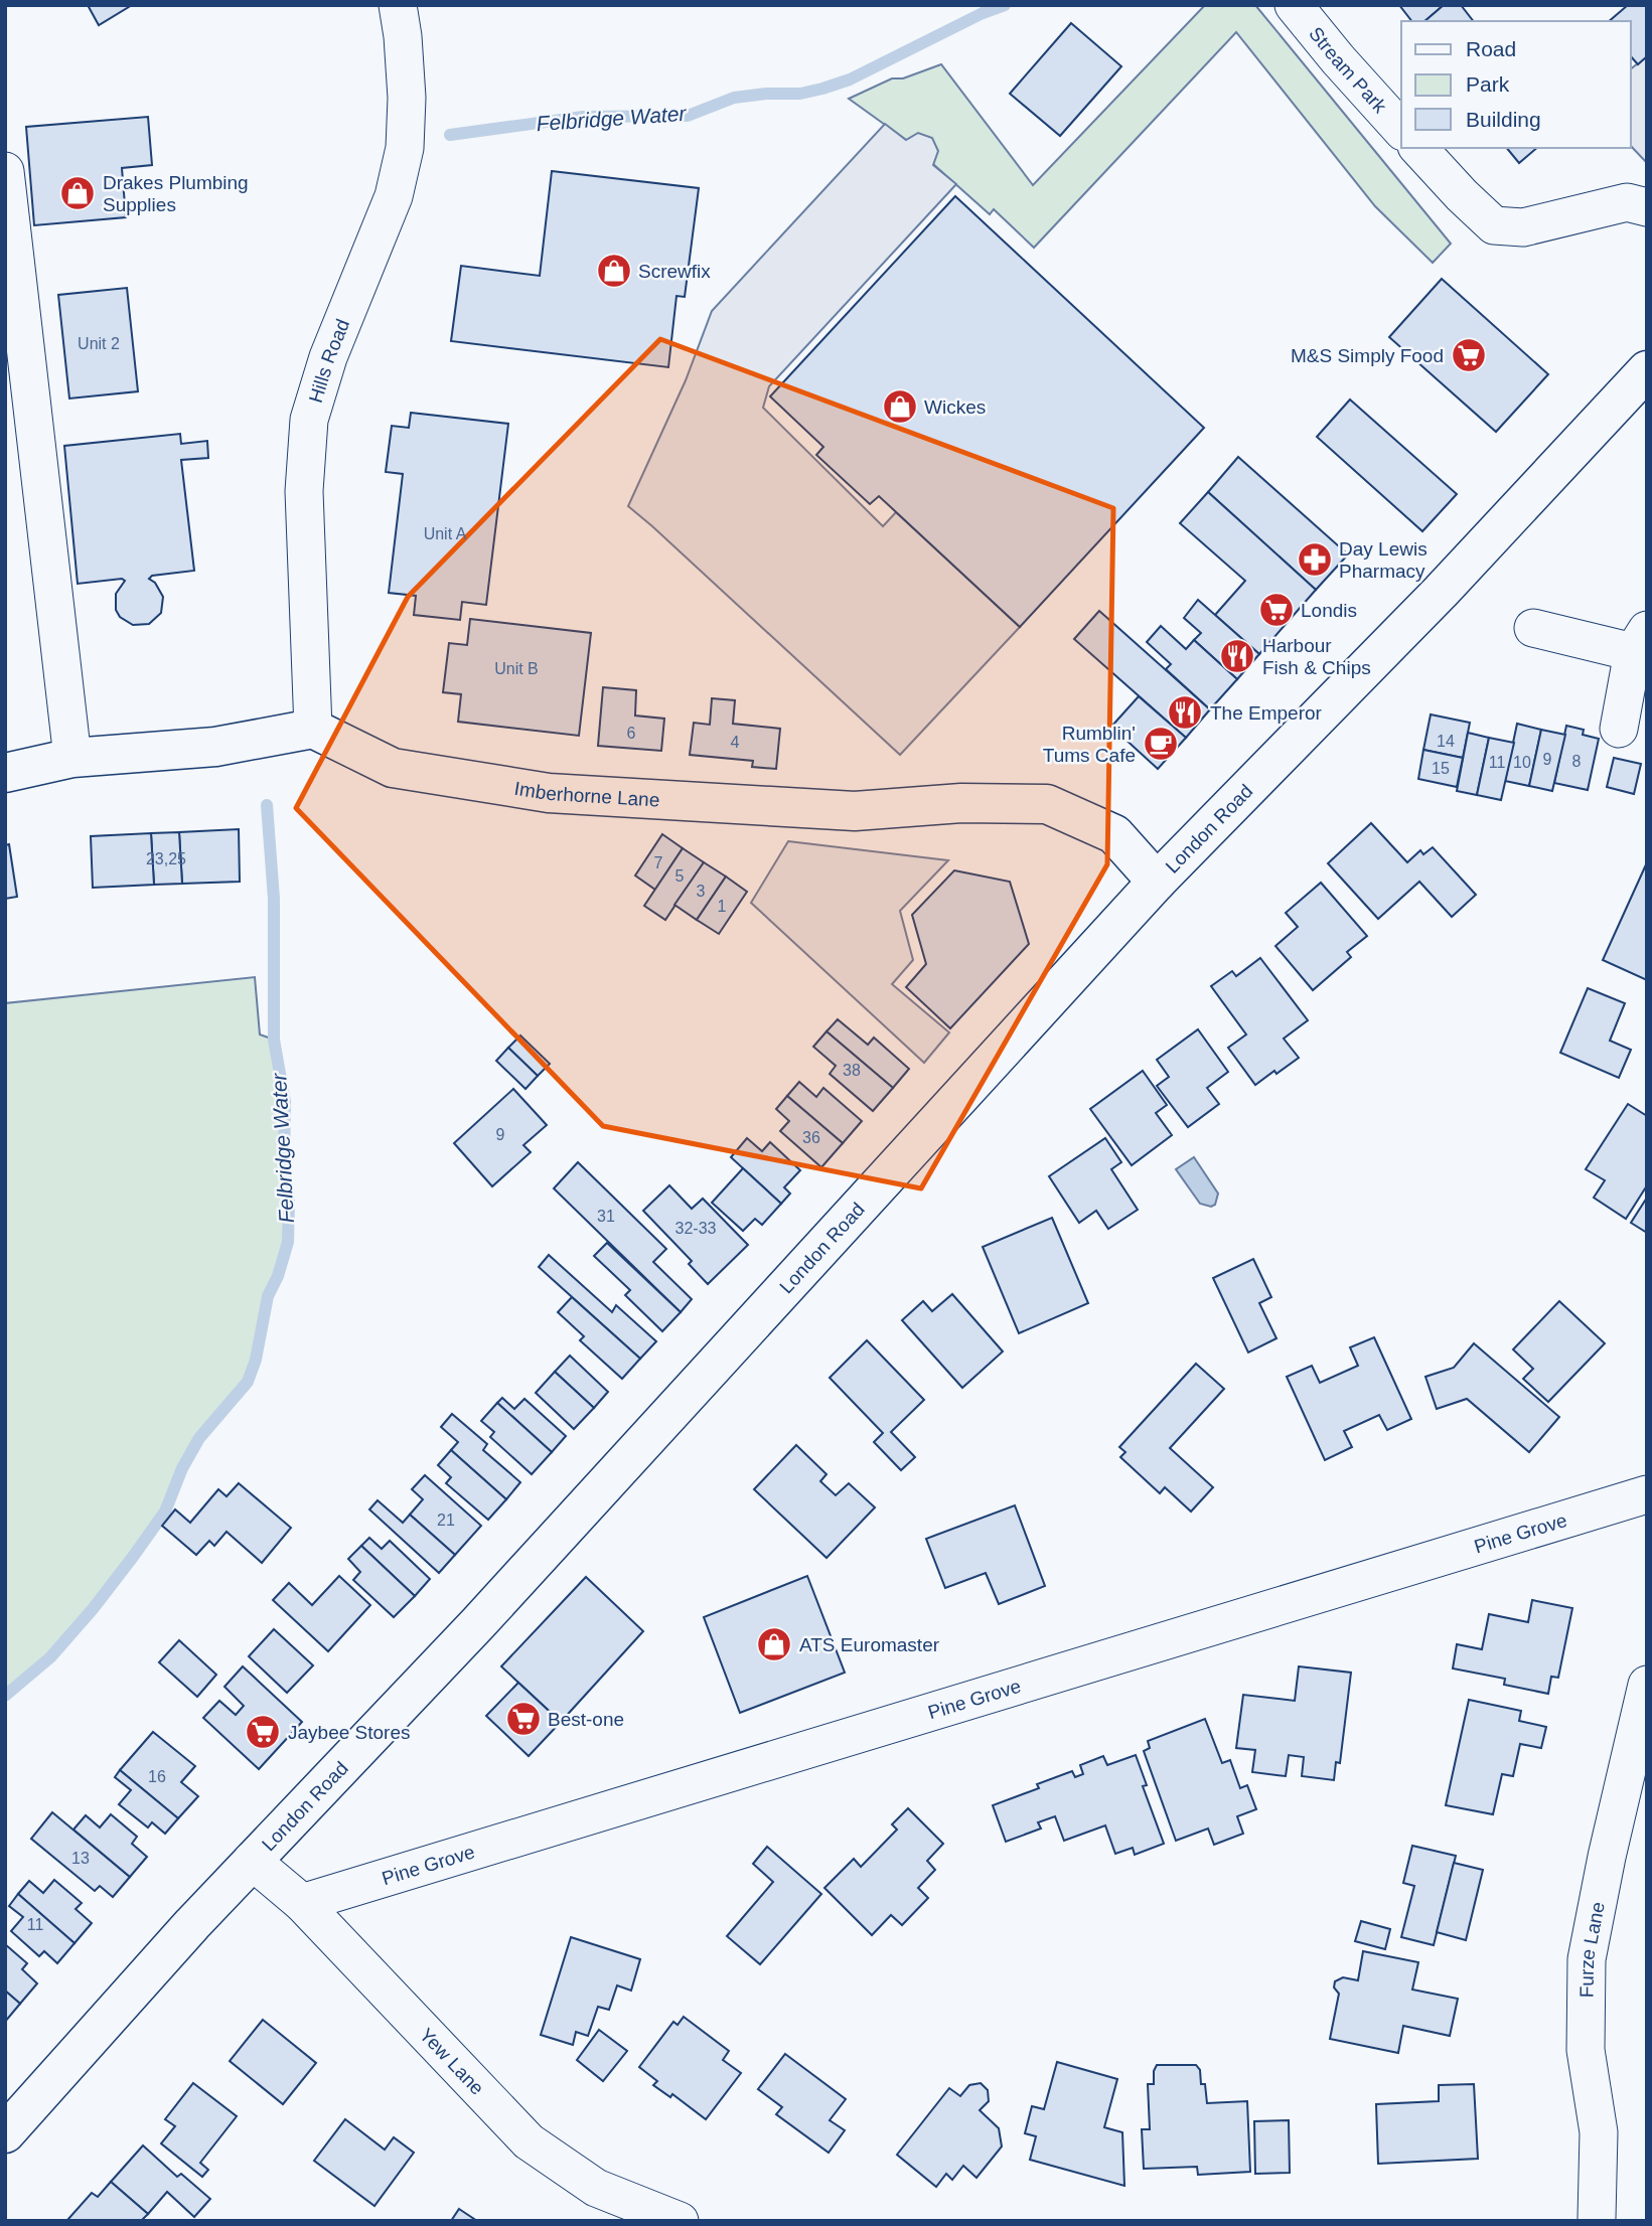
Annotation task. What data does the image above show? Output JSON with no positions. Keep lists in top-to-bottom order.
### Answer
{
  "streets": {
    "main road": ["Imberhorne Lane", "London Road"],
    "street": [
      "Stream Park",
      "Hills Road",
      "Pine Grove",
      "Furze Lane",
      "Yew Lane"
    ]
  },
  "crossings": [
    ["Hills Road", "Imberhorne Lane"],
    ["Imberhorne Lane", "London Road"],
    ["London Road", "Yew Lane"],
    ["Pine Grove", "Yew Lane"]
  ],
  "water": ["Felbridge Water"],
  "places": {
    "shop": [
      "Drakes Plumbing Supplies",
      "Screwfix",
      "Wickes",
      "ATS Euromaster"
    ],
    "supermarket": [
      "M&S Simply Food",
      "Londis",
      "Best-one",
      "Jaybee Stores"
    ],
    "pharmacy": ["Day Lewis Pharmacy"],
    "restaurant": ["Harbour Fish & Chips", "The Emperor"],
    "cafe": ["Rumblin' Tums Cafe"]
  },
  "house_numbers": [
    "Unit 2",
    "Unit A",
    "Unit B",
    "6",
    "14",
    "4",
    "9",
    "8",
    "11",
    "10",
    "15",
    "23,25",
    "7",
    "5",
    "3",
    "1",
    "38",
    "9",
    "36",
    "31",
    "32-33",
    "21",
    "16",
    "13",
    "11"
  ],
  "legend": ["Road", "Park", "Building"]
}
